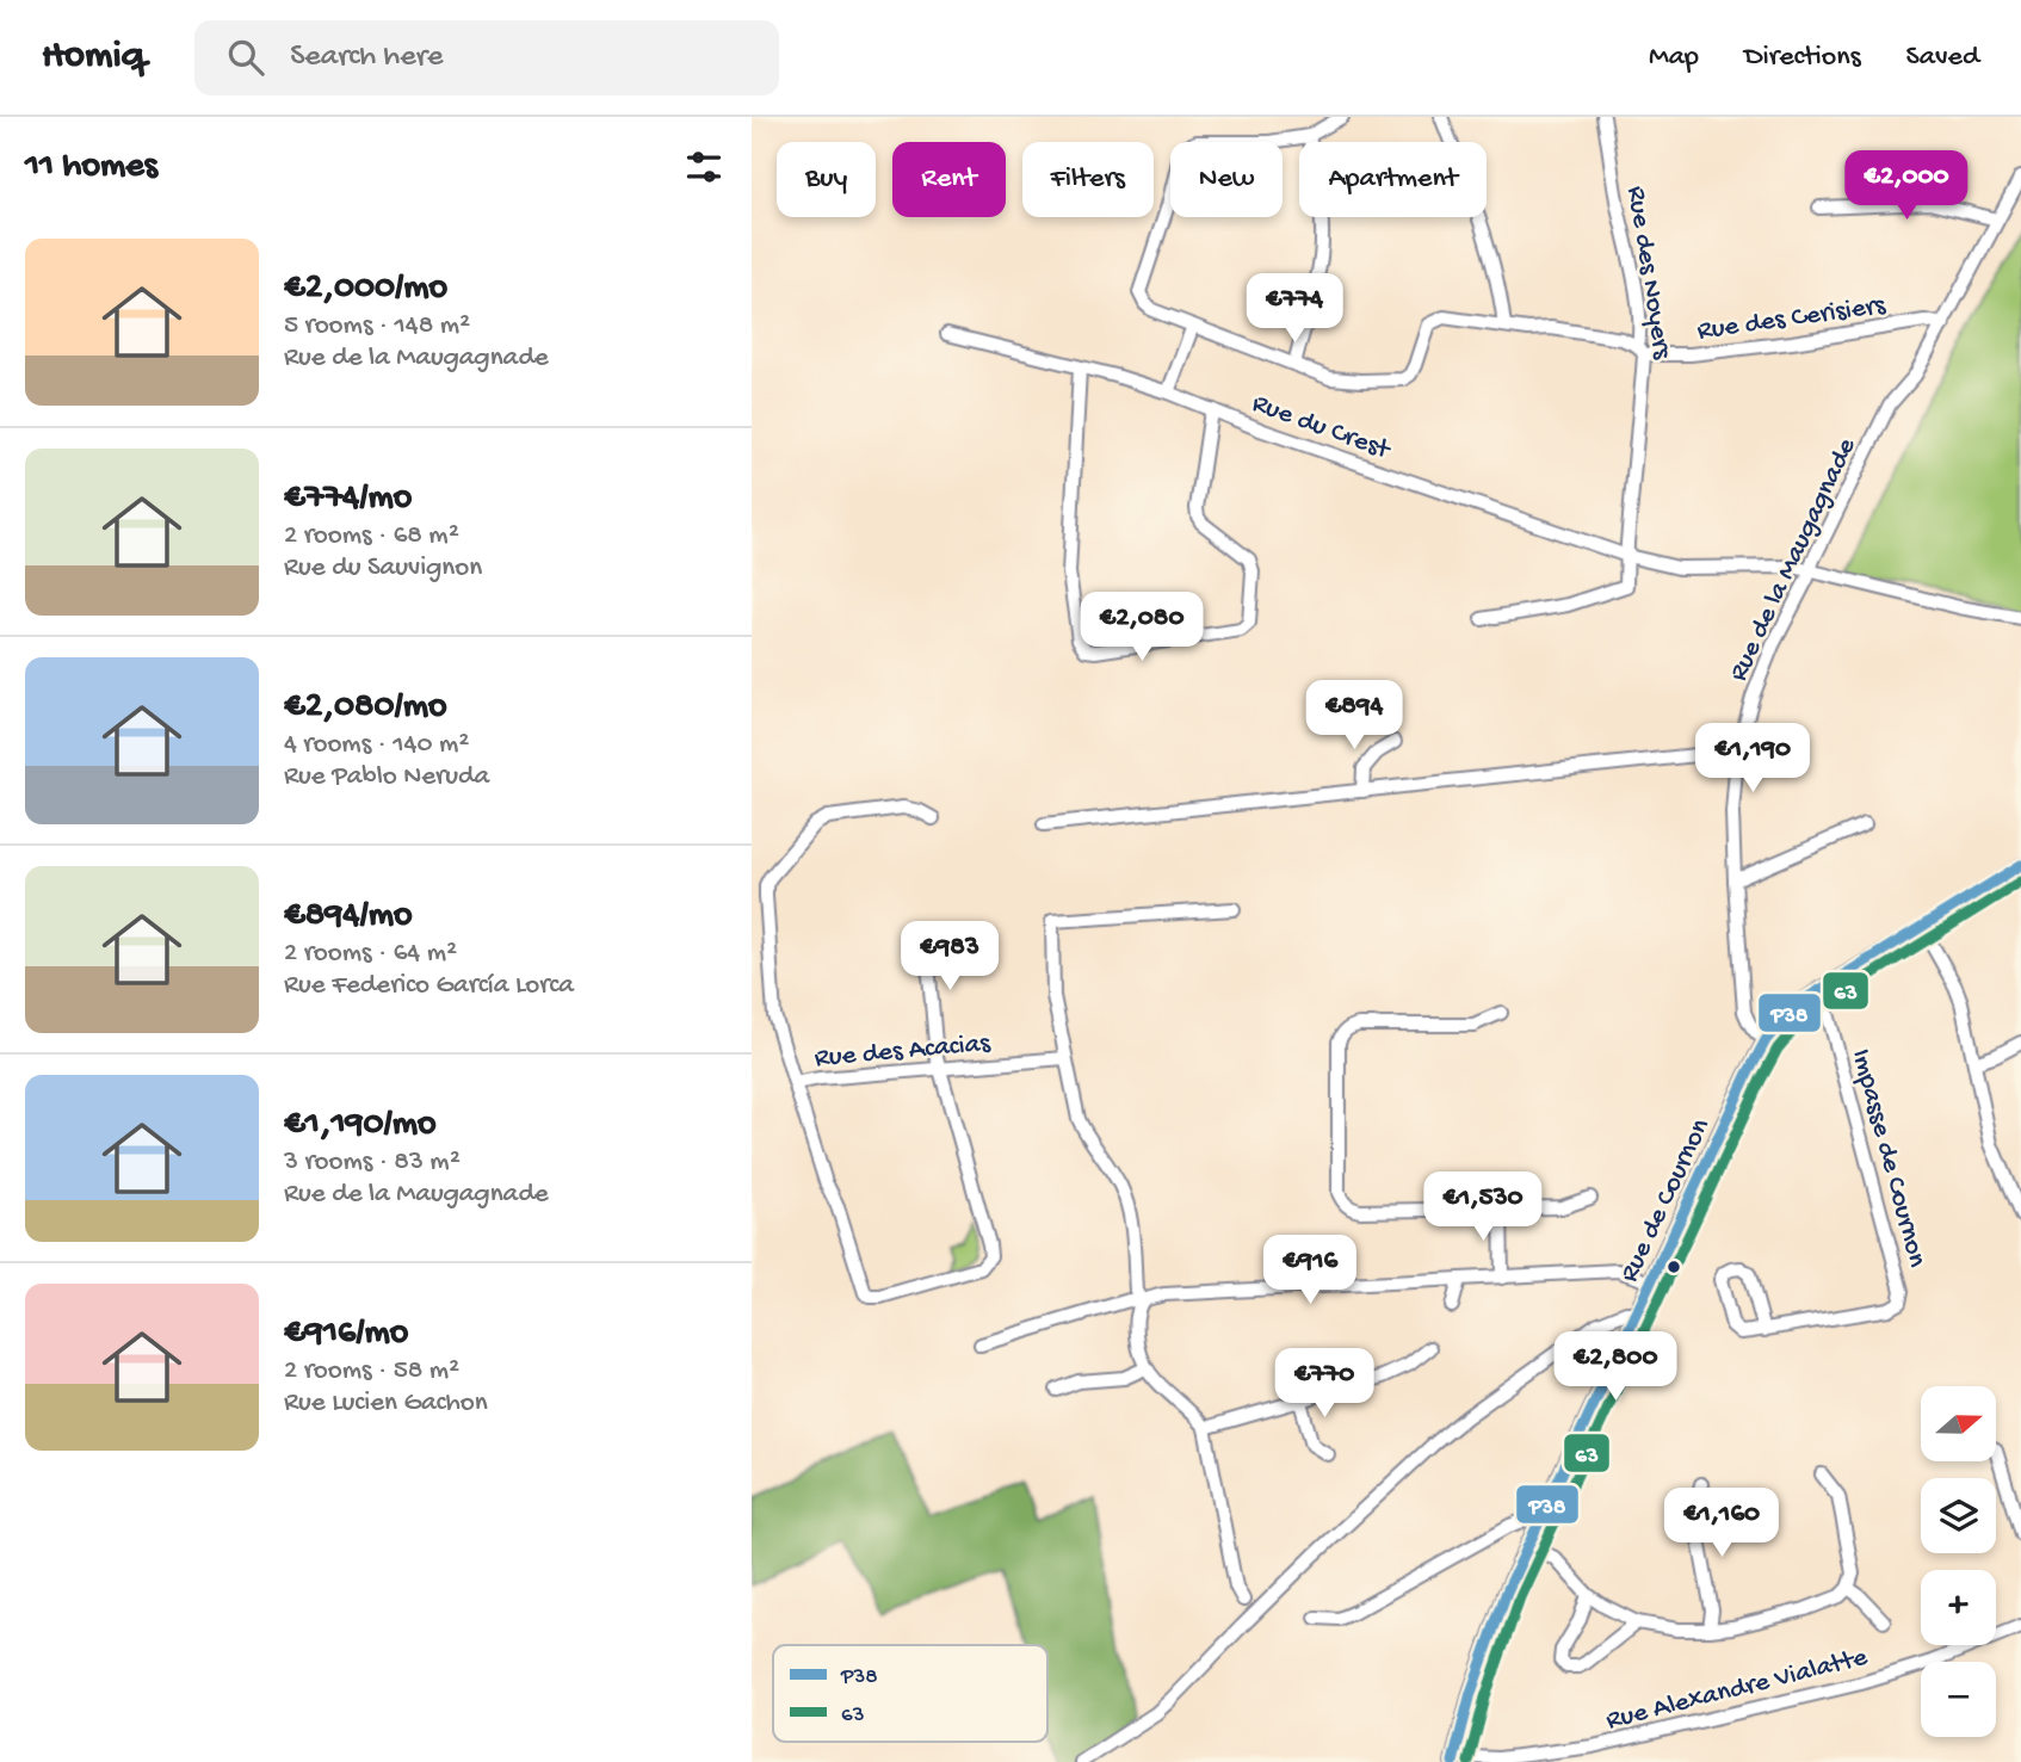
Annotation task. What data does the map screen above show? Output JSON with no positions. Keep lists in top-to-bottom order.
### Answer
{
  "streets": {
    "street": [
      "Rue des Noyers",
      "Rue des Cerisiers",
      "Rue du Crest",
      "Rue de la Maugagnade",
      "Rue des Acacias",
      "Impasse de Cournon",
      "Rue de Cournon",
      "Rue Alexandre Vialatte"
    ]
  },
  "crossings": [
    ["Rue des Noyers", "Rue des Cerisiers"],
    ["Rue des Noyers", "Rue du Crest"],
    ["Rue des Cerisiers", "Rue de la Maugagnade"],
    ["Rue du Crest", "Rue de la Maugagnade"],
    ["Rue de la Maugagnade", "Rue de Cournon"],
    ["Impasse de Cournon", "Rue de Cournon"],
    ["Rue de Cournon", "Rue Alexandre Vialatte"]
  ],
  "lines": ["transit line P38", "transit line 63"],
  "legend": ["P38", "63"],
  "north": "right",
  "page": {
    "header": "Homiq",
    "search": "Search here",
    "nav": ["Map", "Directions", "Saved"],
    "heading": "11 homes",
    "chip": [
      "Buy",
      "Rent",
      "Filters",
      "New",
      "Apartment"
    ],
    "price": [
      "€2,000",
      "€774",
      "€2,080",
      "€894",
      "€1,190",
      "€983",
      "€1,530",
      "€916",
      "€2,800",
      "€770",
      "€1,160"
    ],
    "list": [
      {
        "name": "€2,000/mo",
        "note": "5 rooms · 148 m² · Rue de la Maugagnade"
      },
      {
        "name": "€774/mo",
        "note": "2 rooms · 68 m² · Rue du Sauvignon"
      },
      {
        "name": "€2,080/mo",
        "note": "4 rooms · 140 m² · Rue Pablo Neruda"
      },
      {
        "name": "€894/mo",
        "note": "2 rooms · 64 m² · Rue Federico García Lorca"
      },
      {
        "name": "€1,190/mo",
        "note": "3 rooms · 83 m² · Rue de la Maugagnade"
      },
      {
        "name": "€916/mo",
        "note": "2 rooms · 58 m² · Rue Lucien Gachon"
      }
    ],
    "map_buttons": ["+", "−"]
  }
}
